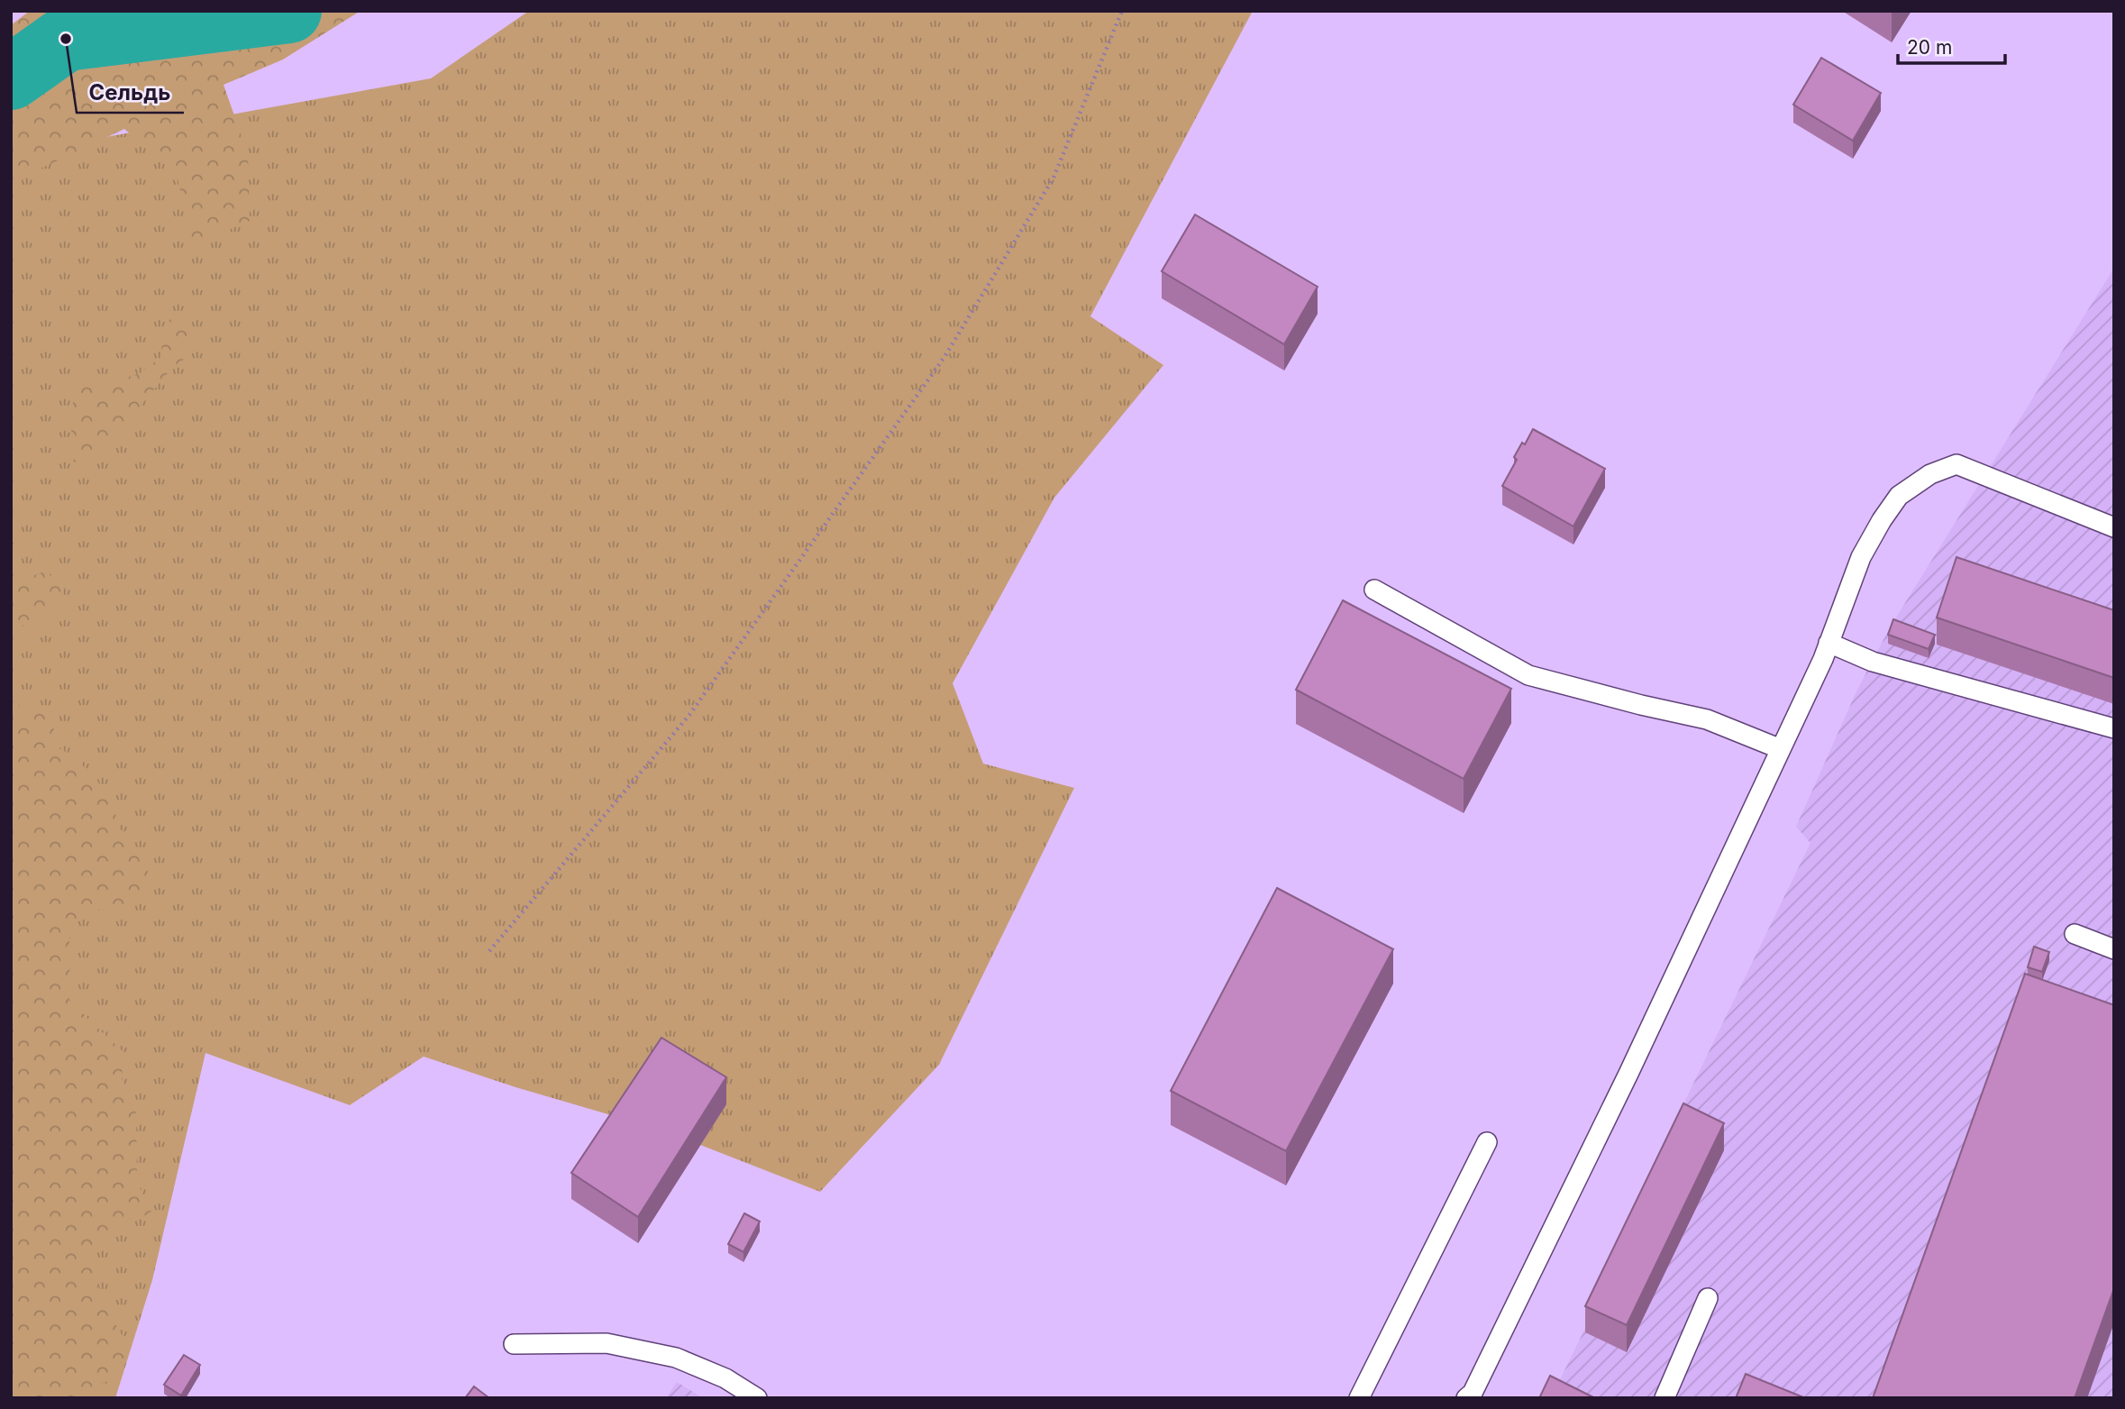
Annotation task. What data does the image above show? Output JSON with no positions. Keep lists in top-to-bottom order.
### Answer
{
  "places": ["Сельдь"],
  "scale_bar": "20 m"
}
